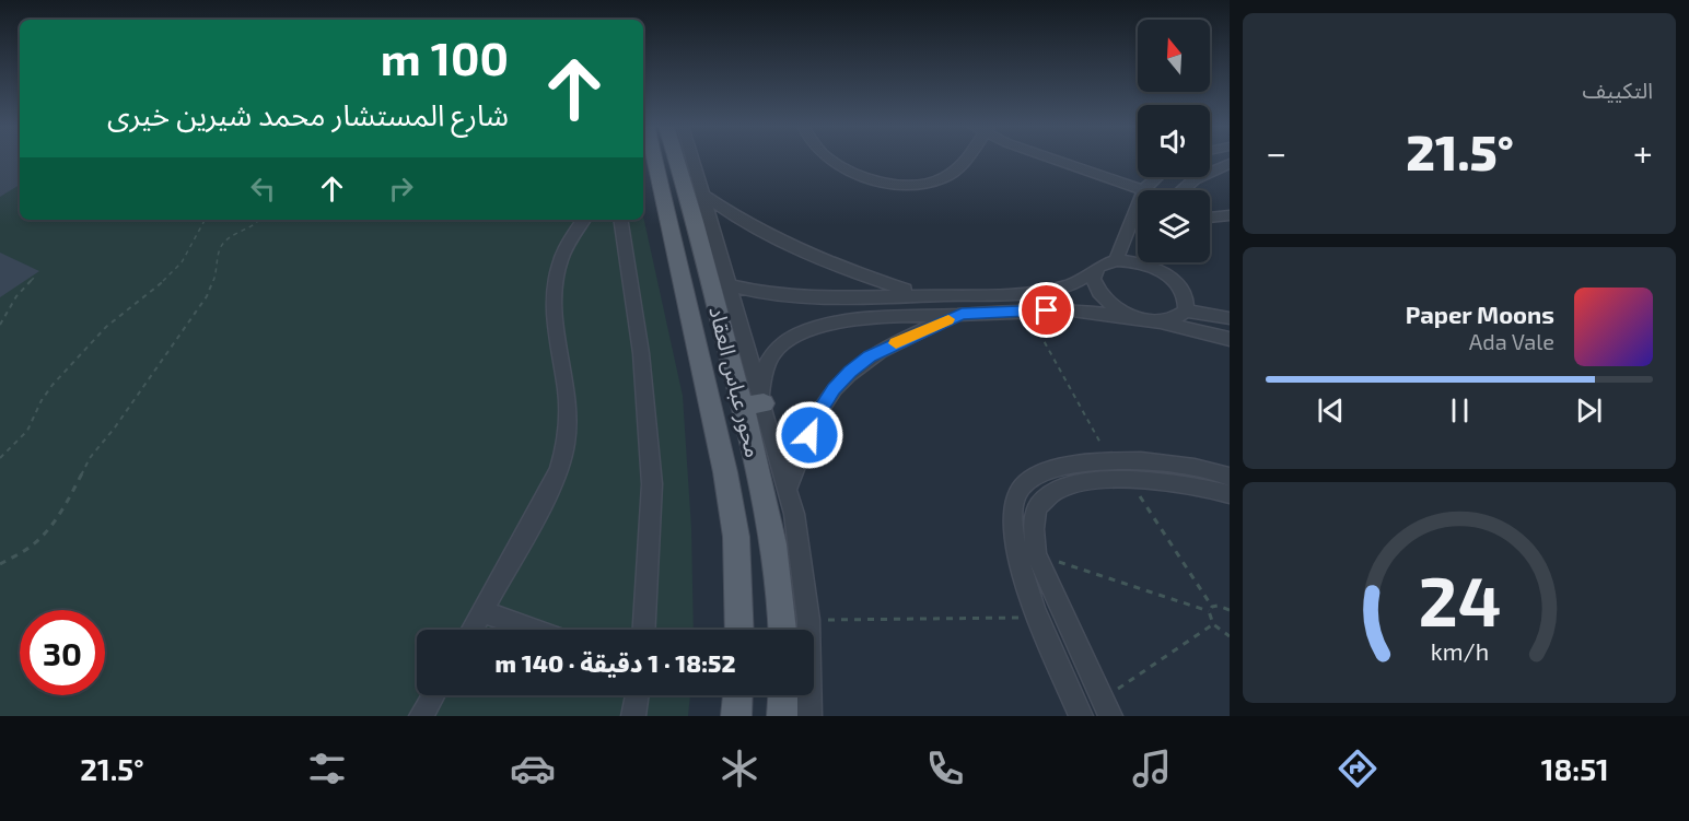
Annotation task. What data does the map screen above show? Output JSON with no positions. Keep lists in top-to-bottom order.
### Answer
{
  "streets": {
    "main road": ["محور عباس العقاد"]
  },
  "north": "top",
  "page": {
    "tile": "التكييف",
    "turn": ["100 m", "شارع المستشار محمد شيرين خيرى"],
    "heat": ["−", "21.5°", "+"],
    "song": ["Paper Moons", "Ada Vale"],
    "limit": "30",
    "trip": "18:52 · 1 دقيقة · 140 m",
    "tabs": ["18:51", "21.5°"],
    "gauge": ["24", "km/h"]
  }
}
